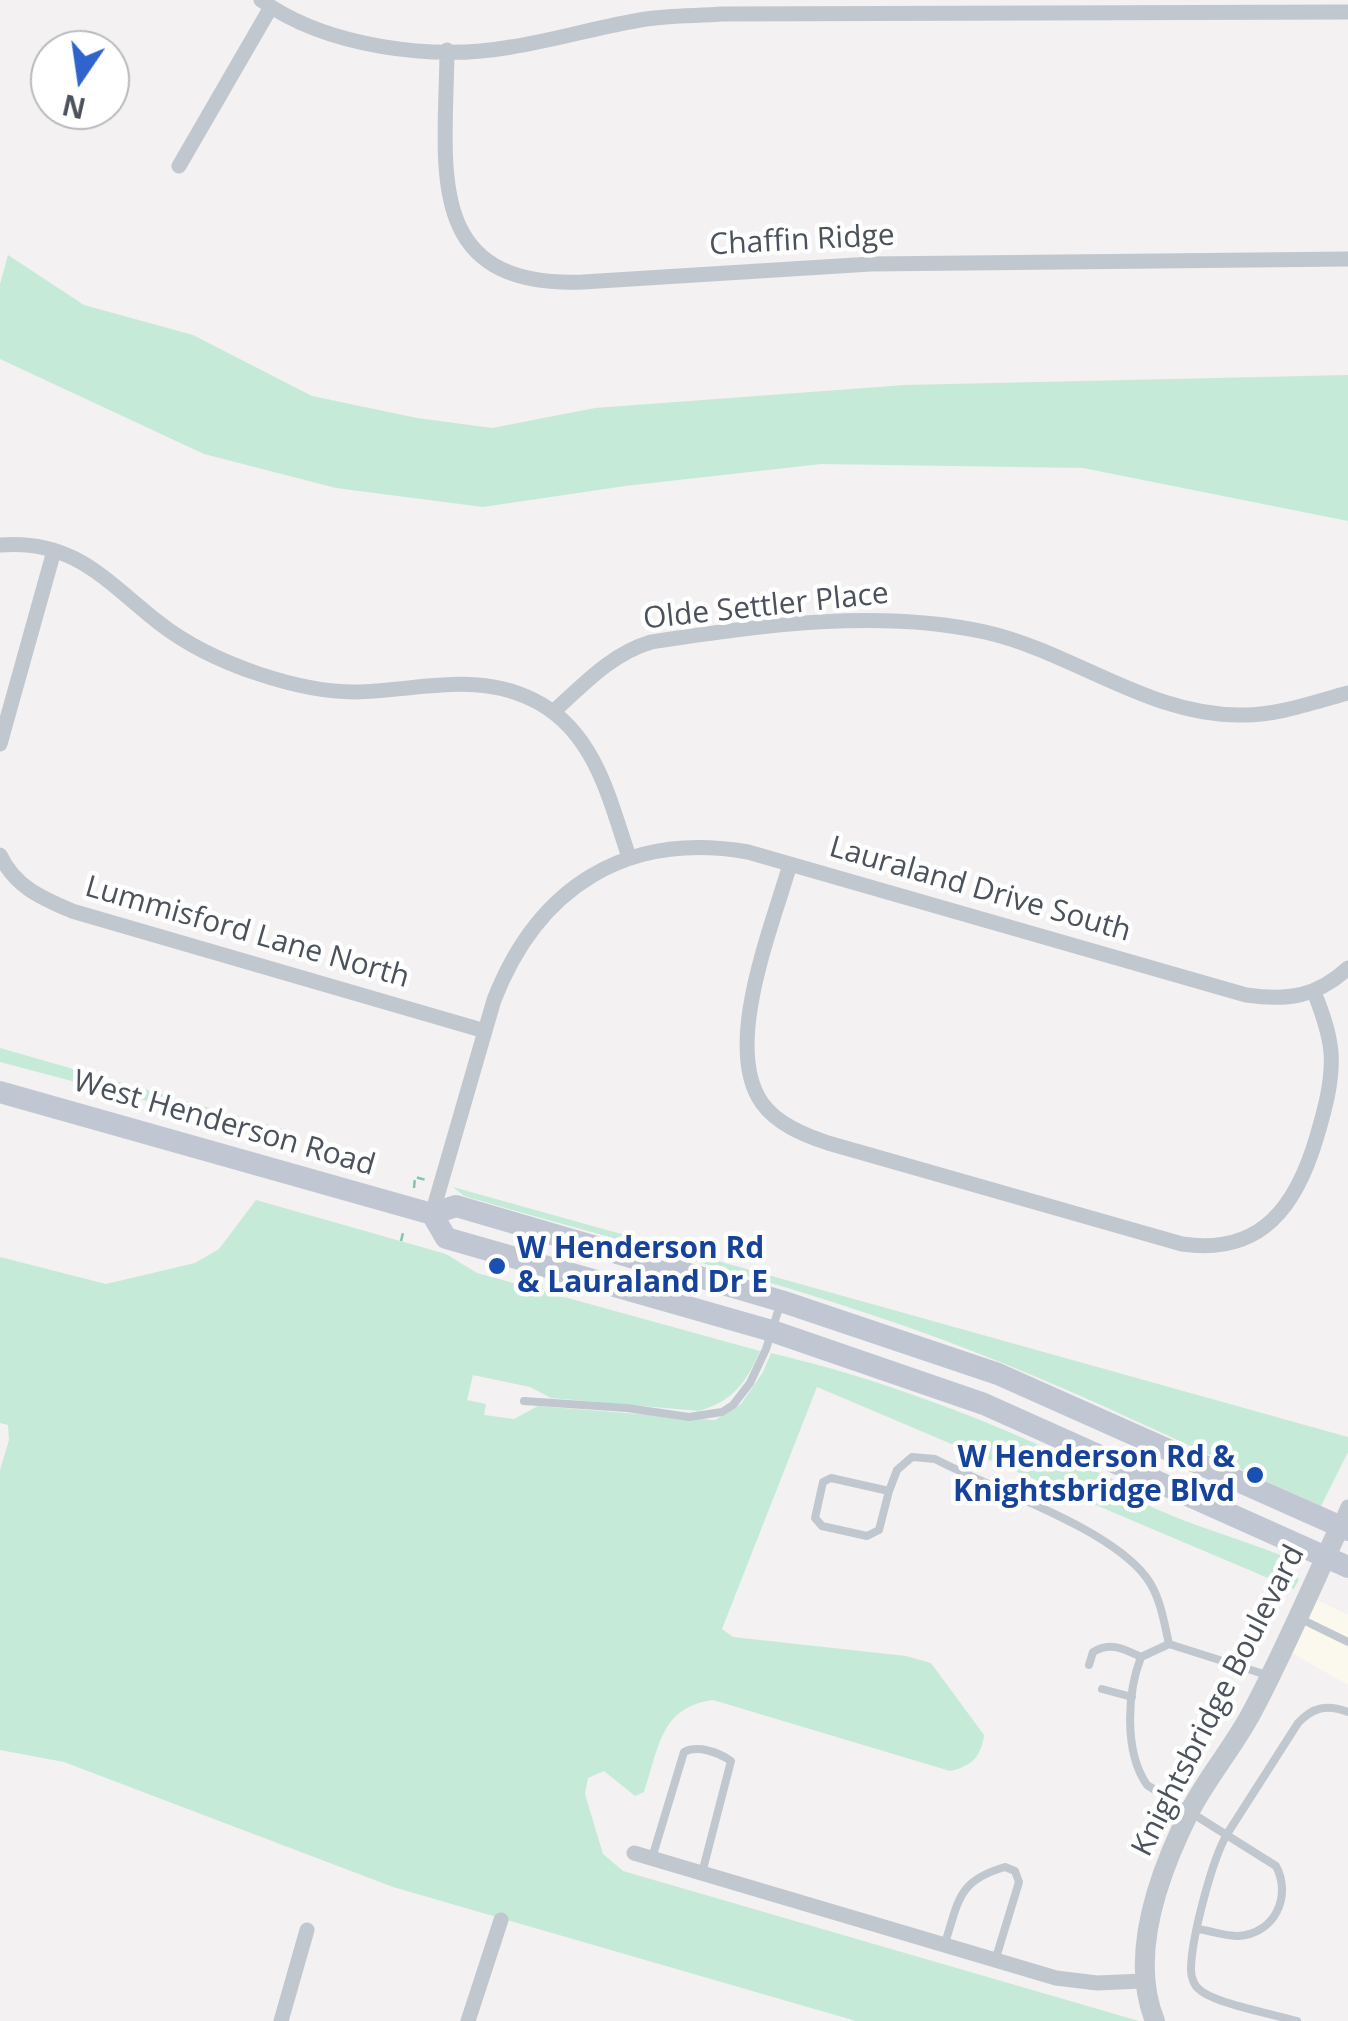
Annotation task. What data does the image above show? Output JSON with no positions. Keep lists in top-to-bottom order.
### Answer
{
  "streets": {
    "main road": ["West Henderson Road"],
    "street": [
      "Chaffin Ridge",
      "Olde Settler Place",
      "Lauraland Drive South",
      "Lummisford Lane North",
      "Knightsbridge Boulevard"
    ]
  },
  "crossings": [
    ["Lauraland Drive South", "Lummisford Lane North"],
    ["Lauraland Drive South", "West Henderson Road"],
    ["West Henderson Road", "Knightsbridge Boulevard"]
  ],
  "places": ["W Henderson Rd & Lauraland Dr E", "W Henderson Rd & Knightsbridge Blvd"],
  "north": "bottom"
}
